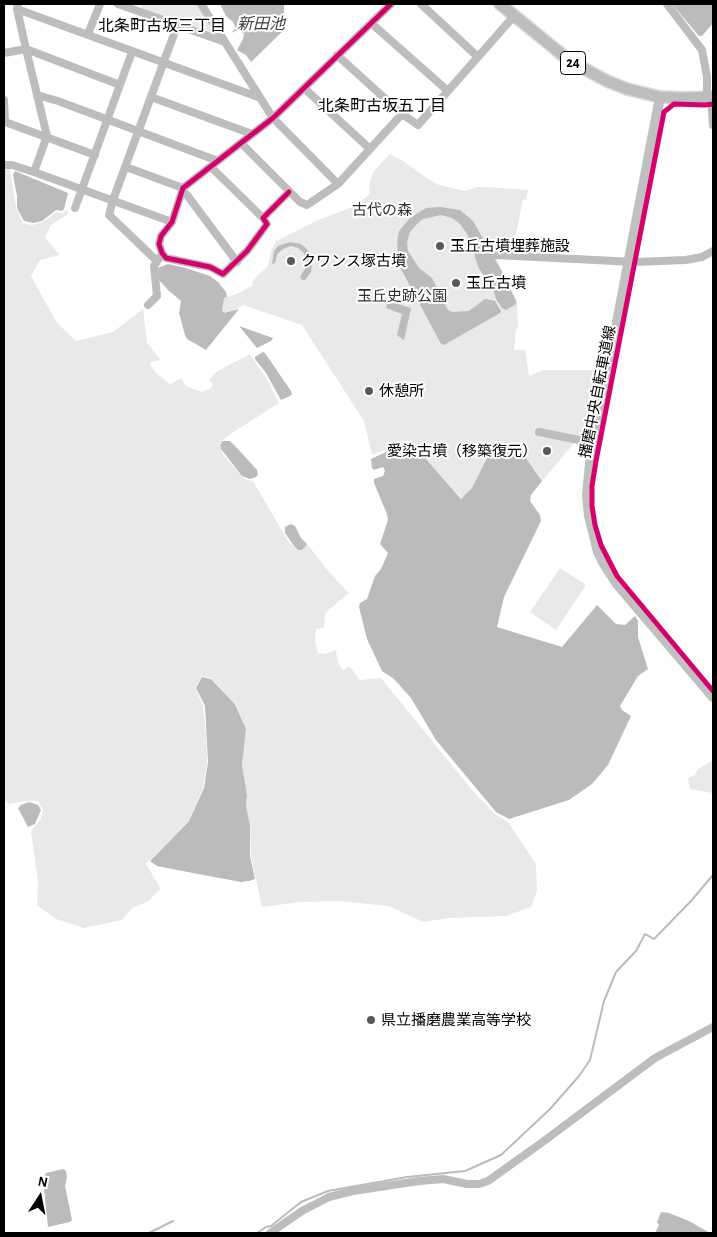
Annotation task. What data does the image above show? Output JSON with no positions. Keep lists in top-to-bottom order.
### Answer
{
  "streets": {
    "main road": ["24"],
    "cycle path": ["播磨中央自転車道線"]
  },
  "districts": ["北条町古坂三丁目", "北条町古坂五丁目"],
  "water": ["新田池"],
  "parks": ["古代の森", "玉丘史跡公園"],
  "places": [
    "玉丘古墳埋葬施設",
    "クワンス塚古墳",
    "玉丘古墳",
    "休憩所",
    "愛染古墳（移築復元）",
    "県立播磨農業高等学校"
  ],
  "north": "top"
}
